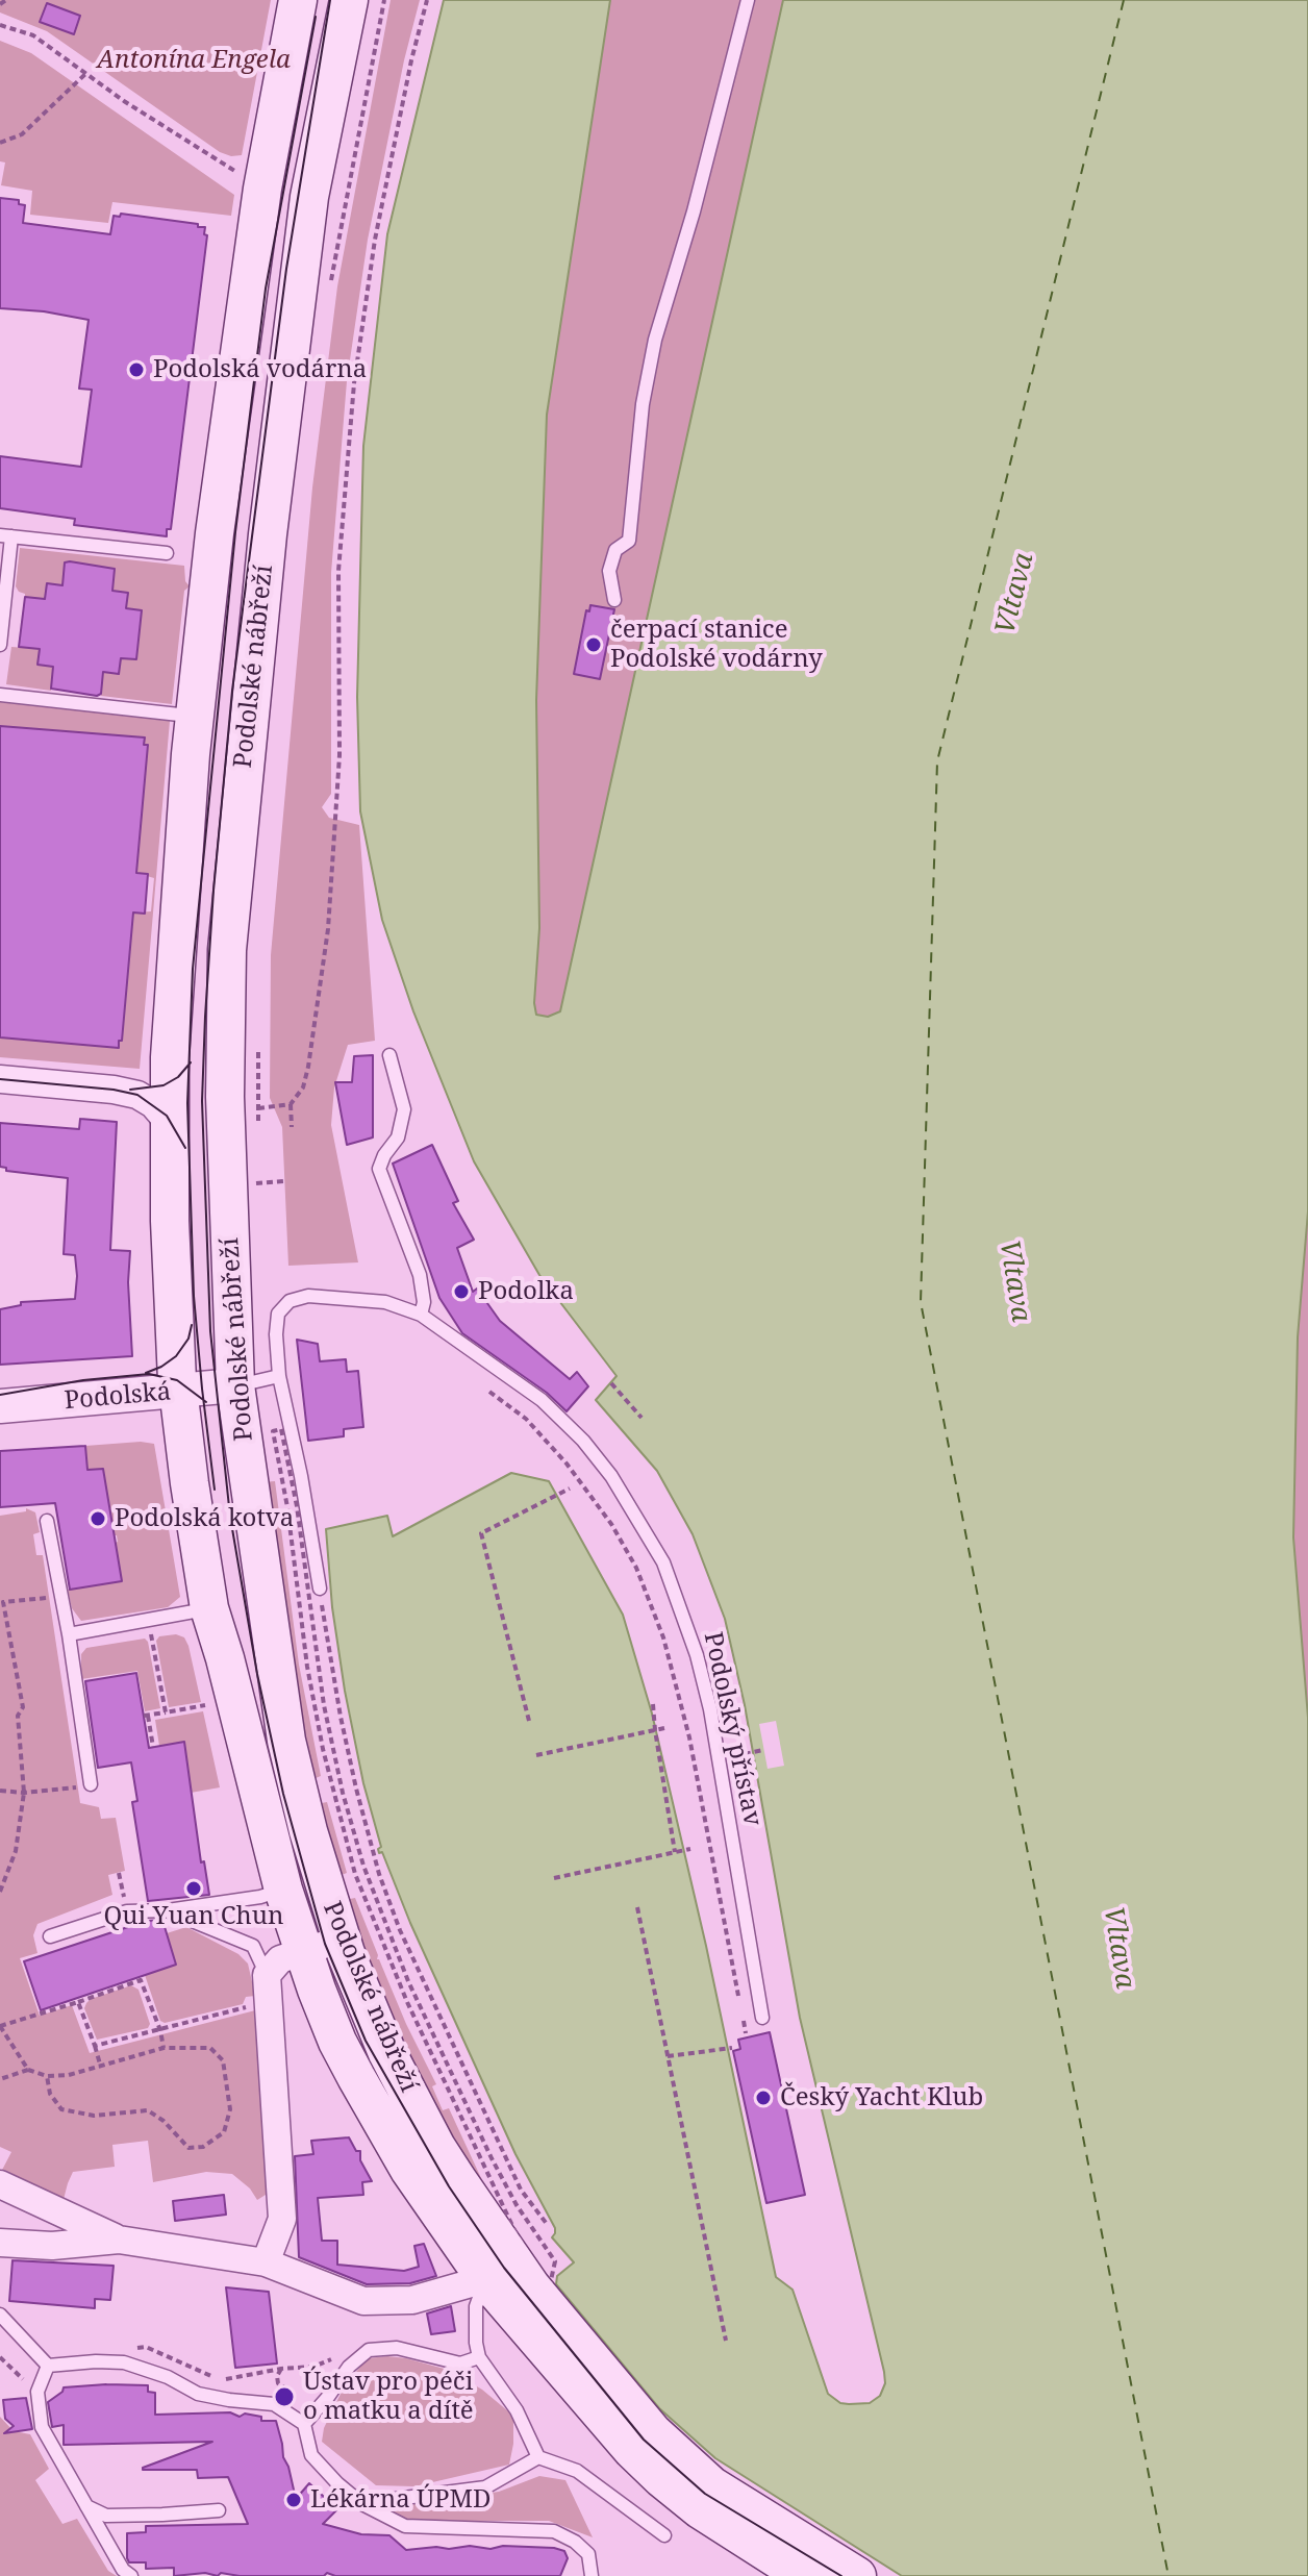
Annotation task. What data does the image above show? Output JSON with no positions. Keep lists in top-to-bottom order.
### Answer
{
  "streets": {
    "main road": ["Podolské nábřeží"],
    "street": ["Podolská"],
    "lane": ["Podolský přístav"]
  },
  "crossings": [
    ["Podolské nábřeží", "Podolská"]
  ],
  "water": ["Vltava"],
  "parks": ["Antonína Engela"],
  "places": [
    "Podolská vodárna",
    "čerpací stanice Podolské vodárny",
    "Podolka",
    "Podolská kotva",
    "Qui Yuan Chun",
    "Český Yacht Klub",
    "Ústav pro péči o matku a dítě",
    "Lékárna ÚPMD"
  ]
}
